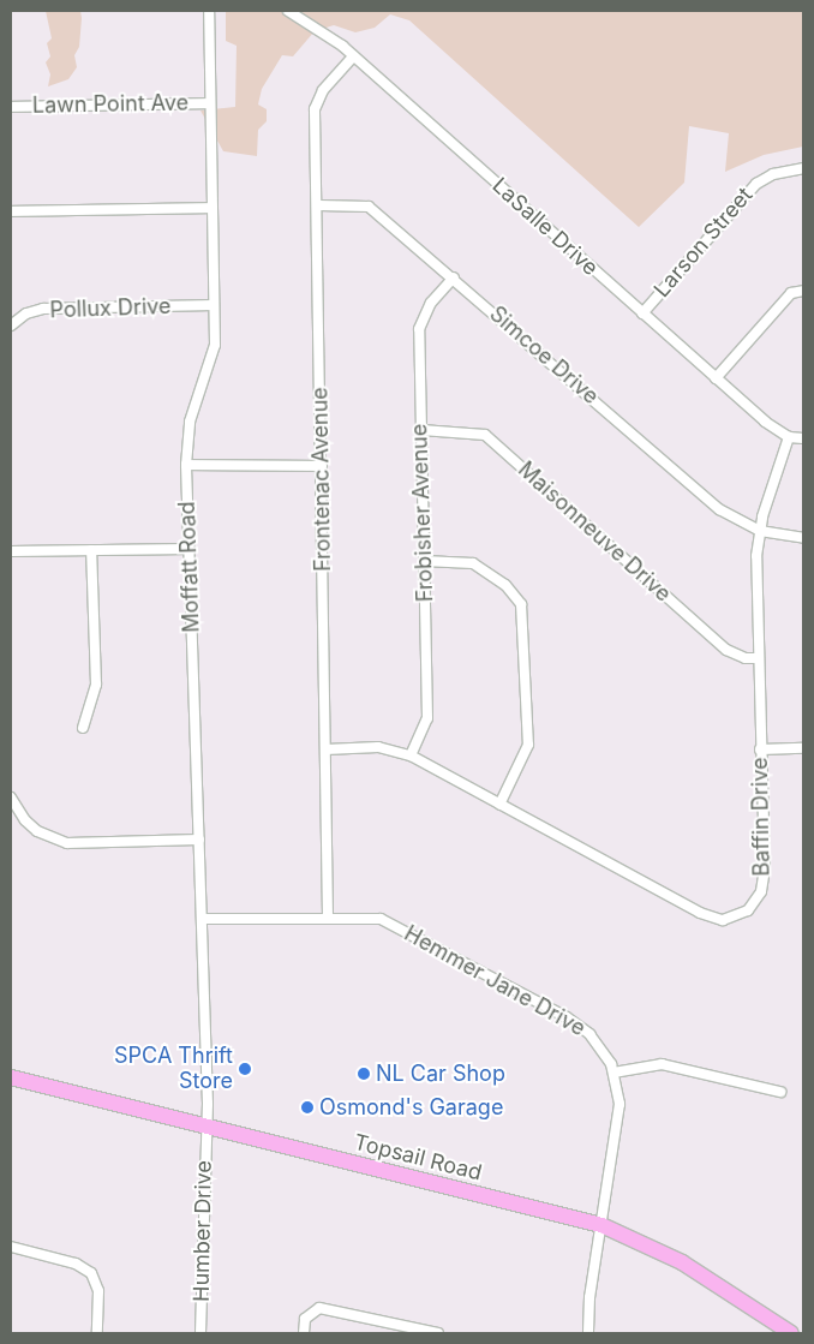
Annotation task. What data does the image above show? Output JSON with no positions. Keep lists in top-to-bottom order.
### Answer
{
  "streets": {
    "main road": ["Topsail Road"],
    "street": [
      "Lawn Point Ave",
      "LaSalle Drive",
      "Larson Street",
      "Pollux Drive",
      "Simcoe Drive",
      "Frontenac Avenue",
      "Frobisher Avenue",
      "Maisonneuve Drive",
      "Moffatt Road",
      "Baffin Drive",
      "Hemmer Jane Drive",
      "Humber Drive"
    ]
  },
  "crossings": [
    ["Lawn Point Ave", "Moffatt Road"],
    ["LaSalle Drive", "Larson Street"],
    ["LaSalle Drive", "Frontenac Avenue"],
    ["LaSalle Drive", "Baffin Drive"],
    ["Pollux Drive", "Moffatt Road"],
    ["Simcoe Drive", "Frontenac Avenue"],
    ["Simcoe Drive", "Frobisher Avenue"],
    ["Simcoe Drive", "Baffin Drive"],
    ["Frontenac Avenue", "Baffin Drive"],
    ["Frontenac Avenue", "Hemmer Jane Drive"],
    ["Frobisher Avenue", "Maisonneuve Drive"],
    ["Frobisher Avenue", "Baffin Drive"],
    ["Maisonneuve Drive", "Baffin Drive"],
    ["Moffatt Road", "Hemmer Jane Drive"],
    ["Moffatt Road", "Topsail Road"],
    ["Moffatt Road", "Humber Drive"],
    ["Hemmer Jane Drive", "Topsail Road"],
    ["Topsail Road", "Humber Drive"]
  ],
  "places": ["SPCA Thrift Store", "NL Car Shop", "Osmond's Garage"]
}
